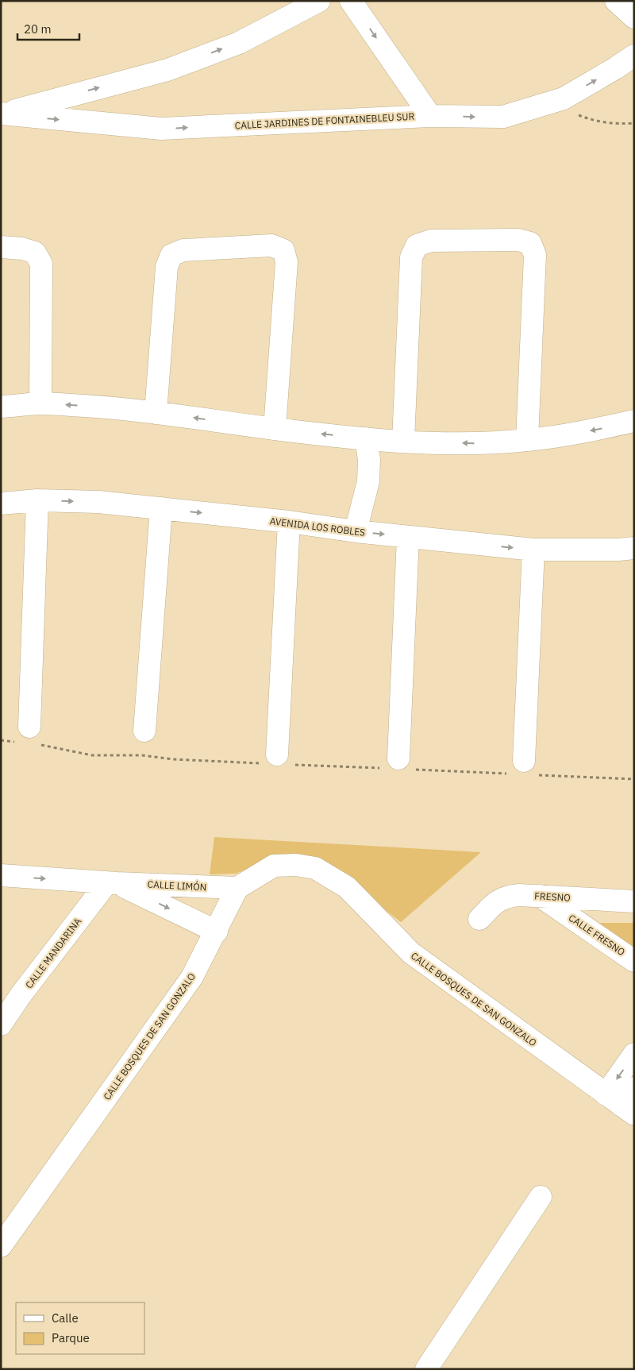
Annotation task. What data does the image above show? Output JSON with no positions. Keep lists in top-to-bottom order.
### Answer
{
  "streets": {
    "street": [
      "CALLE JARDINES DE FONTAINEBLEU SUR",
      "AVENIDA LOS ROBLES",
      "CALLE LIMÓN",
      "FRESNO",
      "CALLE FRESNO",
      "CALLE MANDARINA",
      "CALLE BOSQUES DE SAN GONZALO"
    ]
  },
  "crossings": [
    ["CALLE LIMÓN", "CALLE MANDARINA"],
    ["CALLE LIMÓN", "CALLE BOSQUES DE SAN GONZALO"],
    ["FRESNO", "CALLE FRESNO"]
  ],
  "legend": ["Calle", "Parque"],
  "scale_bar": "20 m"
}
